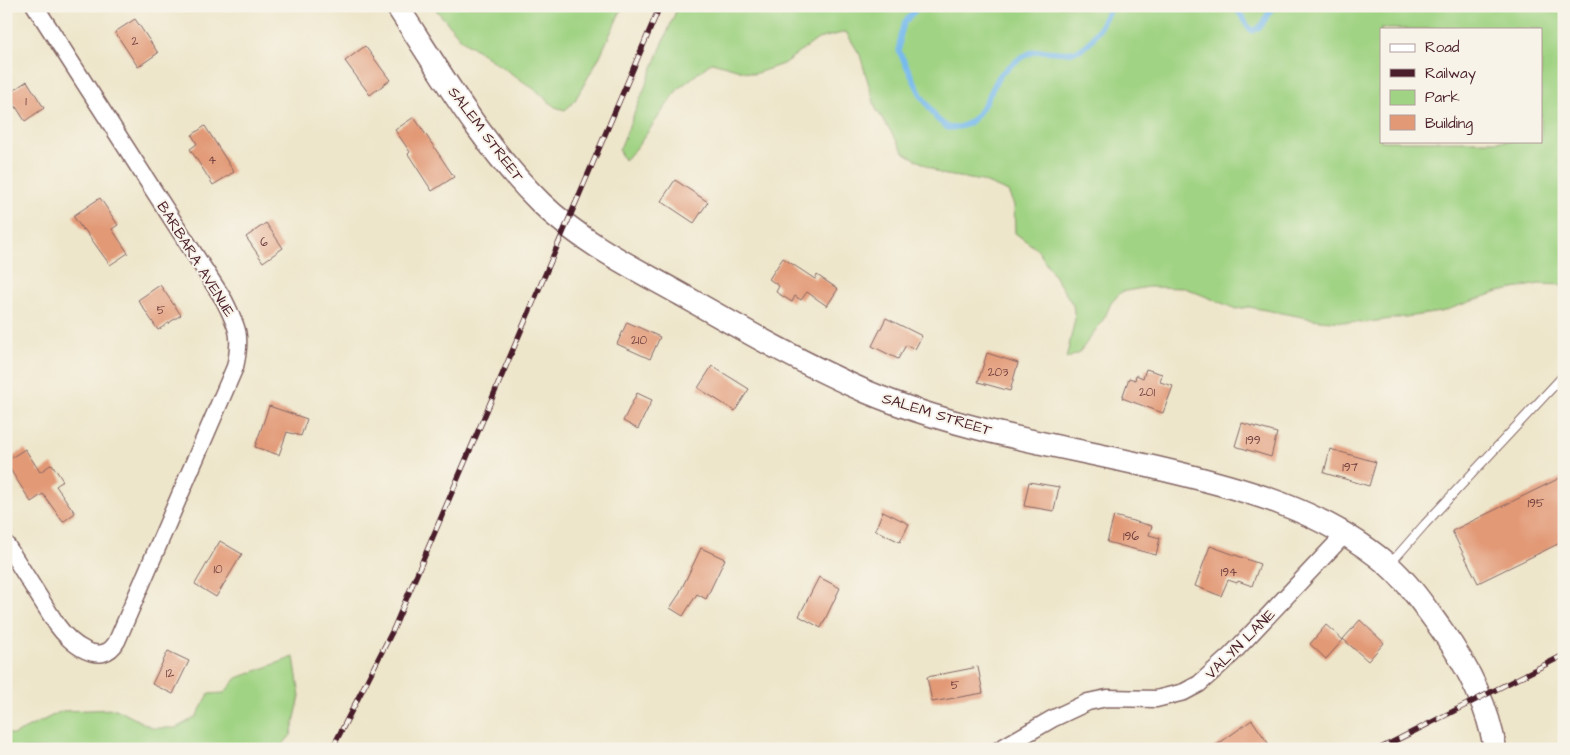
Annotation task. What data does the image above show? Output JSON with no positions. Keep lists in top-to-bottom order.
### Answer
{
  "streets": {
    "street": ["SALEM STREET", "BARBARA AVENUE", "VALYN LANE"]
  },
  "crossings": [
    ["SALEM STREET", "VALYN LANE"]
  ],
  "house_numbers": [
    "2",
    "1",
    "4",
    "6",
    "5",
    "210",
    "203",
    "201",
    "199",
    "197",
    "195",
    "196",
    "10",
    "194",
    "12",
    "5"
  ],
  "legend": [
    "Road",
    "Railway",
    "Park",
    "Building"
  ]
}
